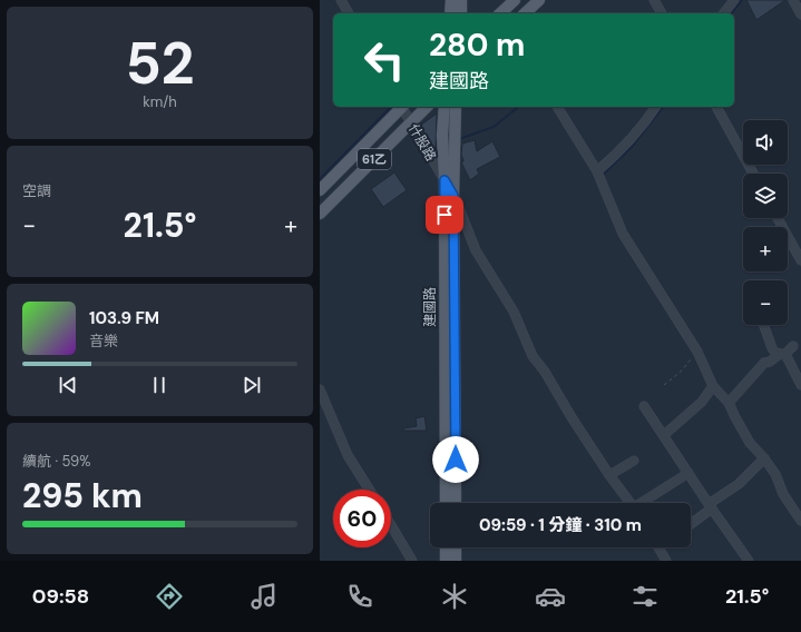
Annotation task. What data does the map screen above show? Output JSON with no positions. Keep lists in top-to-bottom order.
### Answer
{
  "streets": {
    "main road": ["61乙", "建國路"],
    "street": ["什股路"]
  },
  "crossings": [
    ["什股路", "61乙"],
    ["什股路", "建國路"]
  ],
  "page": {
    "tile": [
      ["52", "km/h"],
      "空調",
      ["續航 · 59%", "295 km"]
    ],
    "turn": ["280 m", "建國路"],
    "map_buttons": ["+", "−"],
    "heat": ["−", "21.5°", "+"],
    "song": ["103.9 FM", "音樂"],
    "limit": "60",
    "trip": "09:59 · 1 分鐘 · 310 m",
    "tabs": ["09:58", "21.5°"]
  }
}
